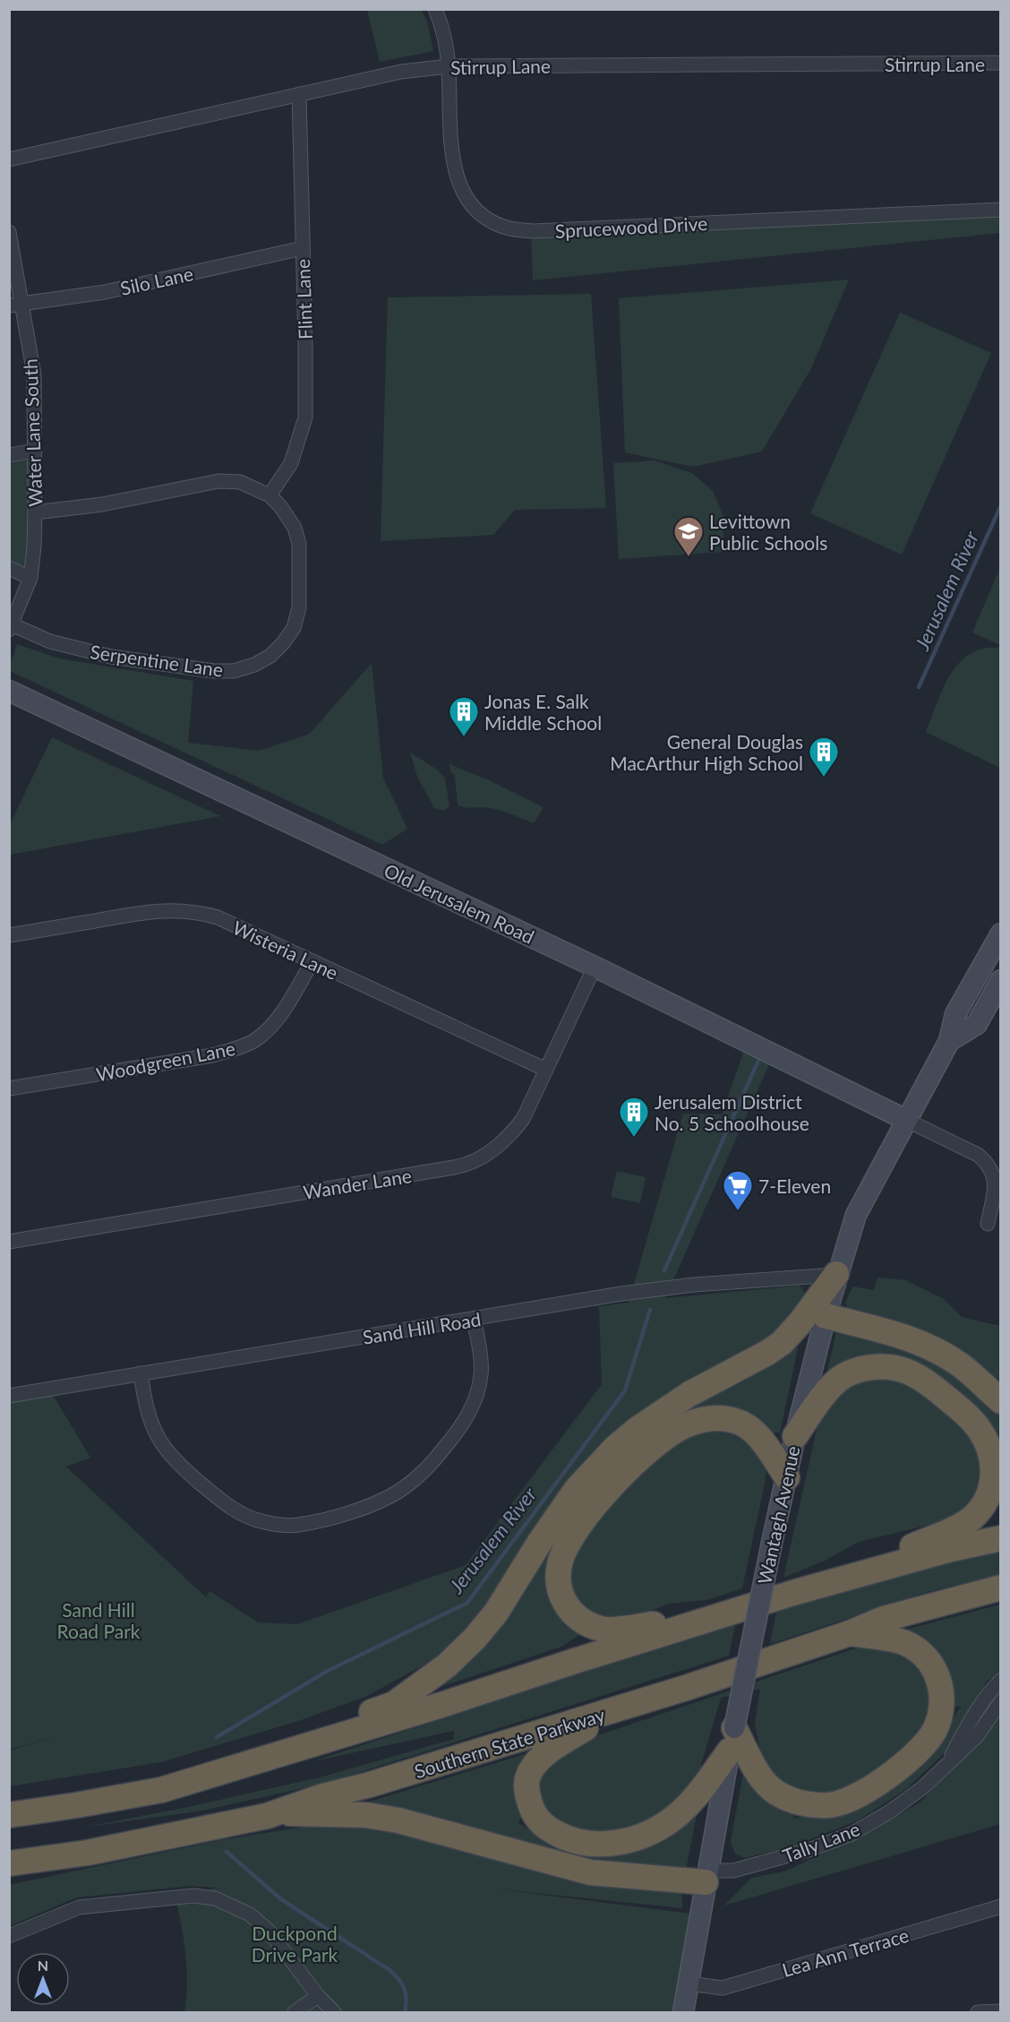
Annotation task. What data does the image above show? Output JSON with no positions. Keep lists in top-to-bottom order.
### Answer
{
  "streets": {
    "highway": ["Southern State Parkway"],
    "main road": ["Old Jerusalem Road", "Wantagh Avenue"],
    "street": [
      "Stirrup Lane",
      "Sprucewood Drive",
      "Silo Lane",
      "Flint Lane",
      "Water Lane South",
      "Serpentine Lane",
      "Wisteria Lane",
      "Woodgreen Lane",
      "Wander Lane",
      "Sand Hill Road",
      "Tally Lane",
      "Lea Ann Terrace"
    ]
  },
  "crossings": [
    ["Stirrup Lane", "Sprucewood Drive"],
    ["Stirrup Lane", "Flint Lane"],
    ["Silo Lane", "Flint Lane"],
    ["Silo Lane", "Water Lane South"],
    ["Flint Lane", "Serpentine Lane"],
    ["Water Lane South", "Serpentine Lane"],
    ["Old Jerusalem Road", "Wander Lane"],
    ["Old Jerusalem Road", "Wantagh Avenue"],
    ["Wisteria Lane", "Woodgreen Lane"],
    ["Wisteria Lane", "Wander Lane"],
    ["Sand Hill Road", "Wantagh Avenue"],
    ["Wantagh Avenue", "Tally Lane"],
    ["Wantagh Avenue", "Lea Ann Terrace"]
  ],
  "water": ["Jerusalem River"],
  "parks": ["Sand Hill Road Park", "Duckpond Drive Park"],
  "places": {
    "school or university": ["Levittown Public Schools"],
    "building": ["Jonas E. Salk Middle School", "General Douglas MacArthur High School", "Jerusalem District No. 5 Schoolhouse"],
    "supermarket": ["7-Eleven"]
  },
  "north": "top"
}
